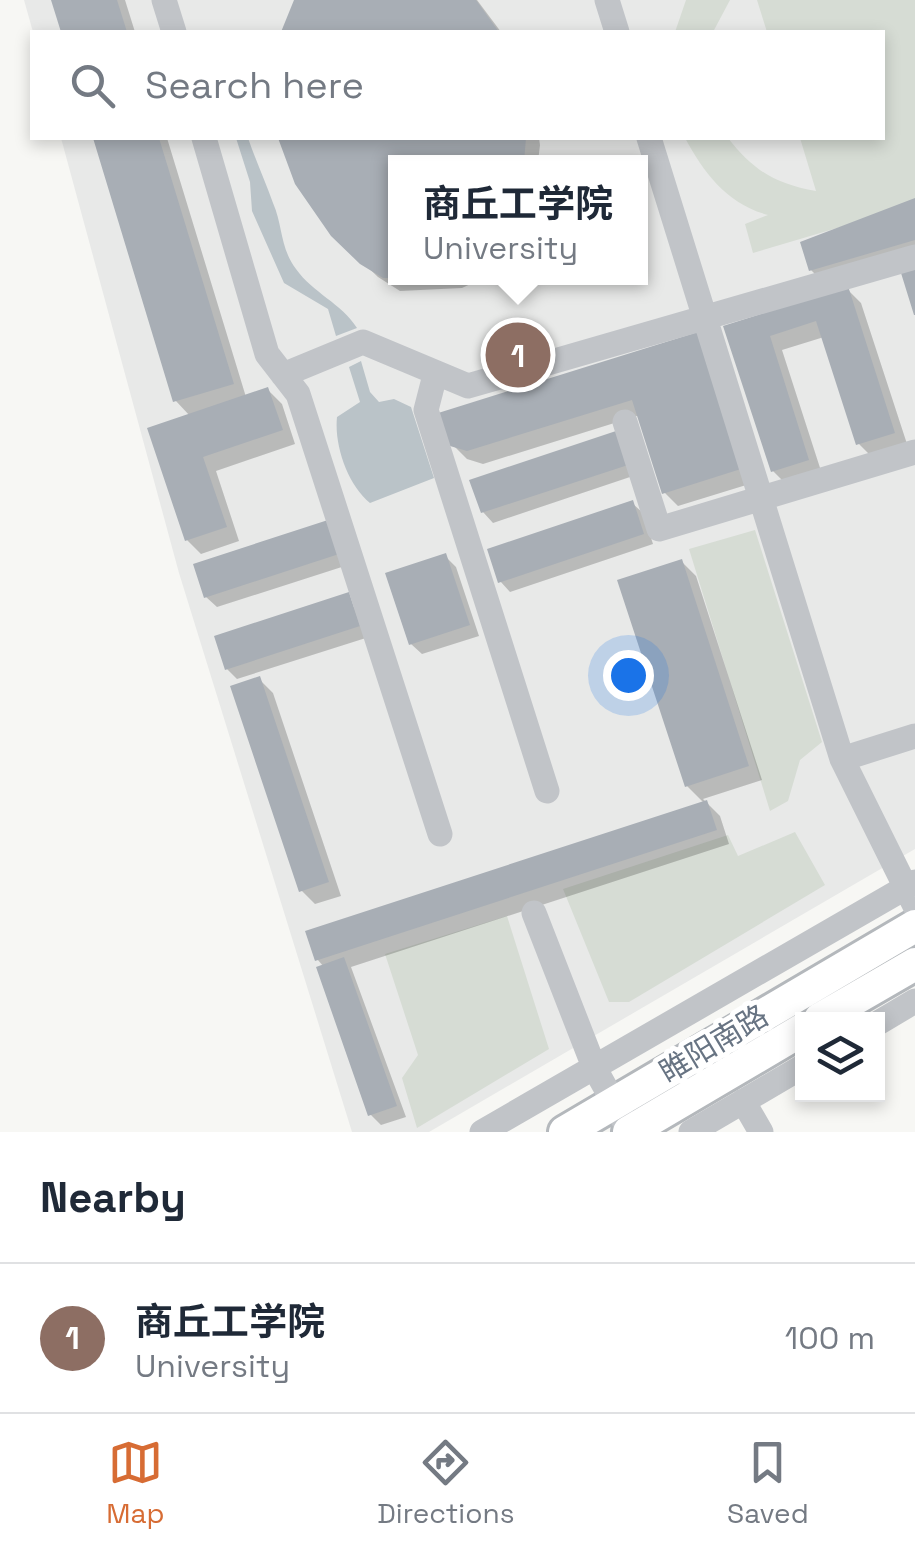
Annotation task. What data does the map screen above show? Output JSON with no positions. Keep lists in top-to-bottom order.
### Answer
{
  "streets": {
    "main road": ["睢阳南路"]
  },
  "page": {
    "search": "Search here",
    "popup": ["商丘工学院", "University"],
    "pins": "1",
    "heading": "Nearby",
    "list": [
      {
        "mark": "1",
        "name": "商丘工学院",
        "note": "University",
        "value": "100 m"
      }
    ],
    "nav": ["Map", "Directions", "Saved"]
  }
}
